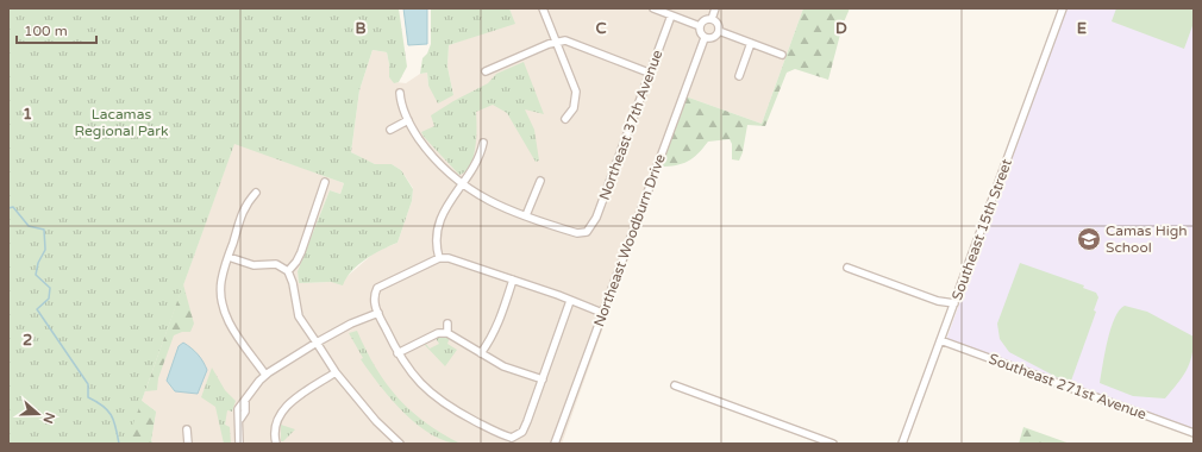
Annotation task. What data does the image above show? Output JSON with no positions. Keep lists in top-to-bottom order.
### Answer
{
  "streets": {
    "street": [
      "Northeast 37th Avenue",
      "Southeast 15th Street",
      "Northeast Woodburn Drive",
      "Southeast 271st Avenue"
    ]
  },
  "crossings": [
    ["Southeast 15th Street", "Southeast 271st Avenue"]
  ],
  "parks": ["Lacamas Regional Park"],
  "places": {
    "school or university": ["Camas High School"]
  },
  "scale_bar": "100 m",
  "north": "right",
  "grid": {
    "columns": [
      "B",
      "C",
      "D",
      "E"
    ],
    "rows": ["1", "2"]
  }
}
